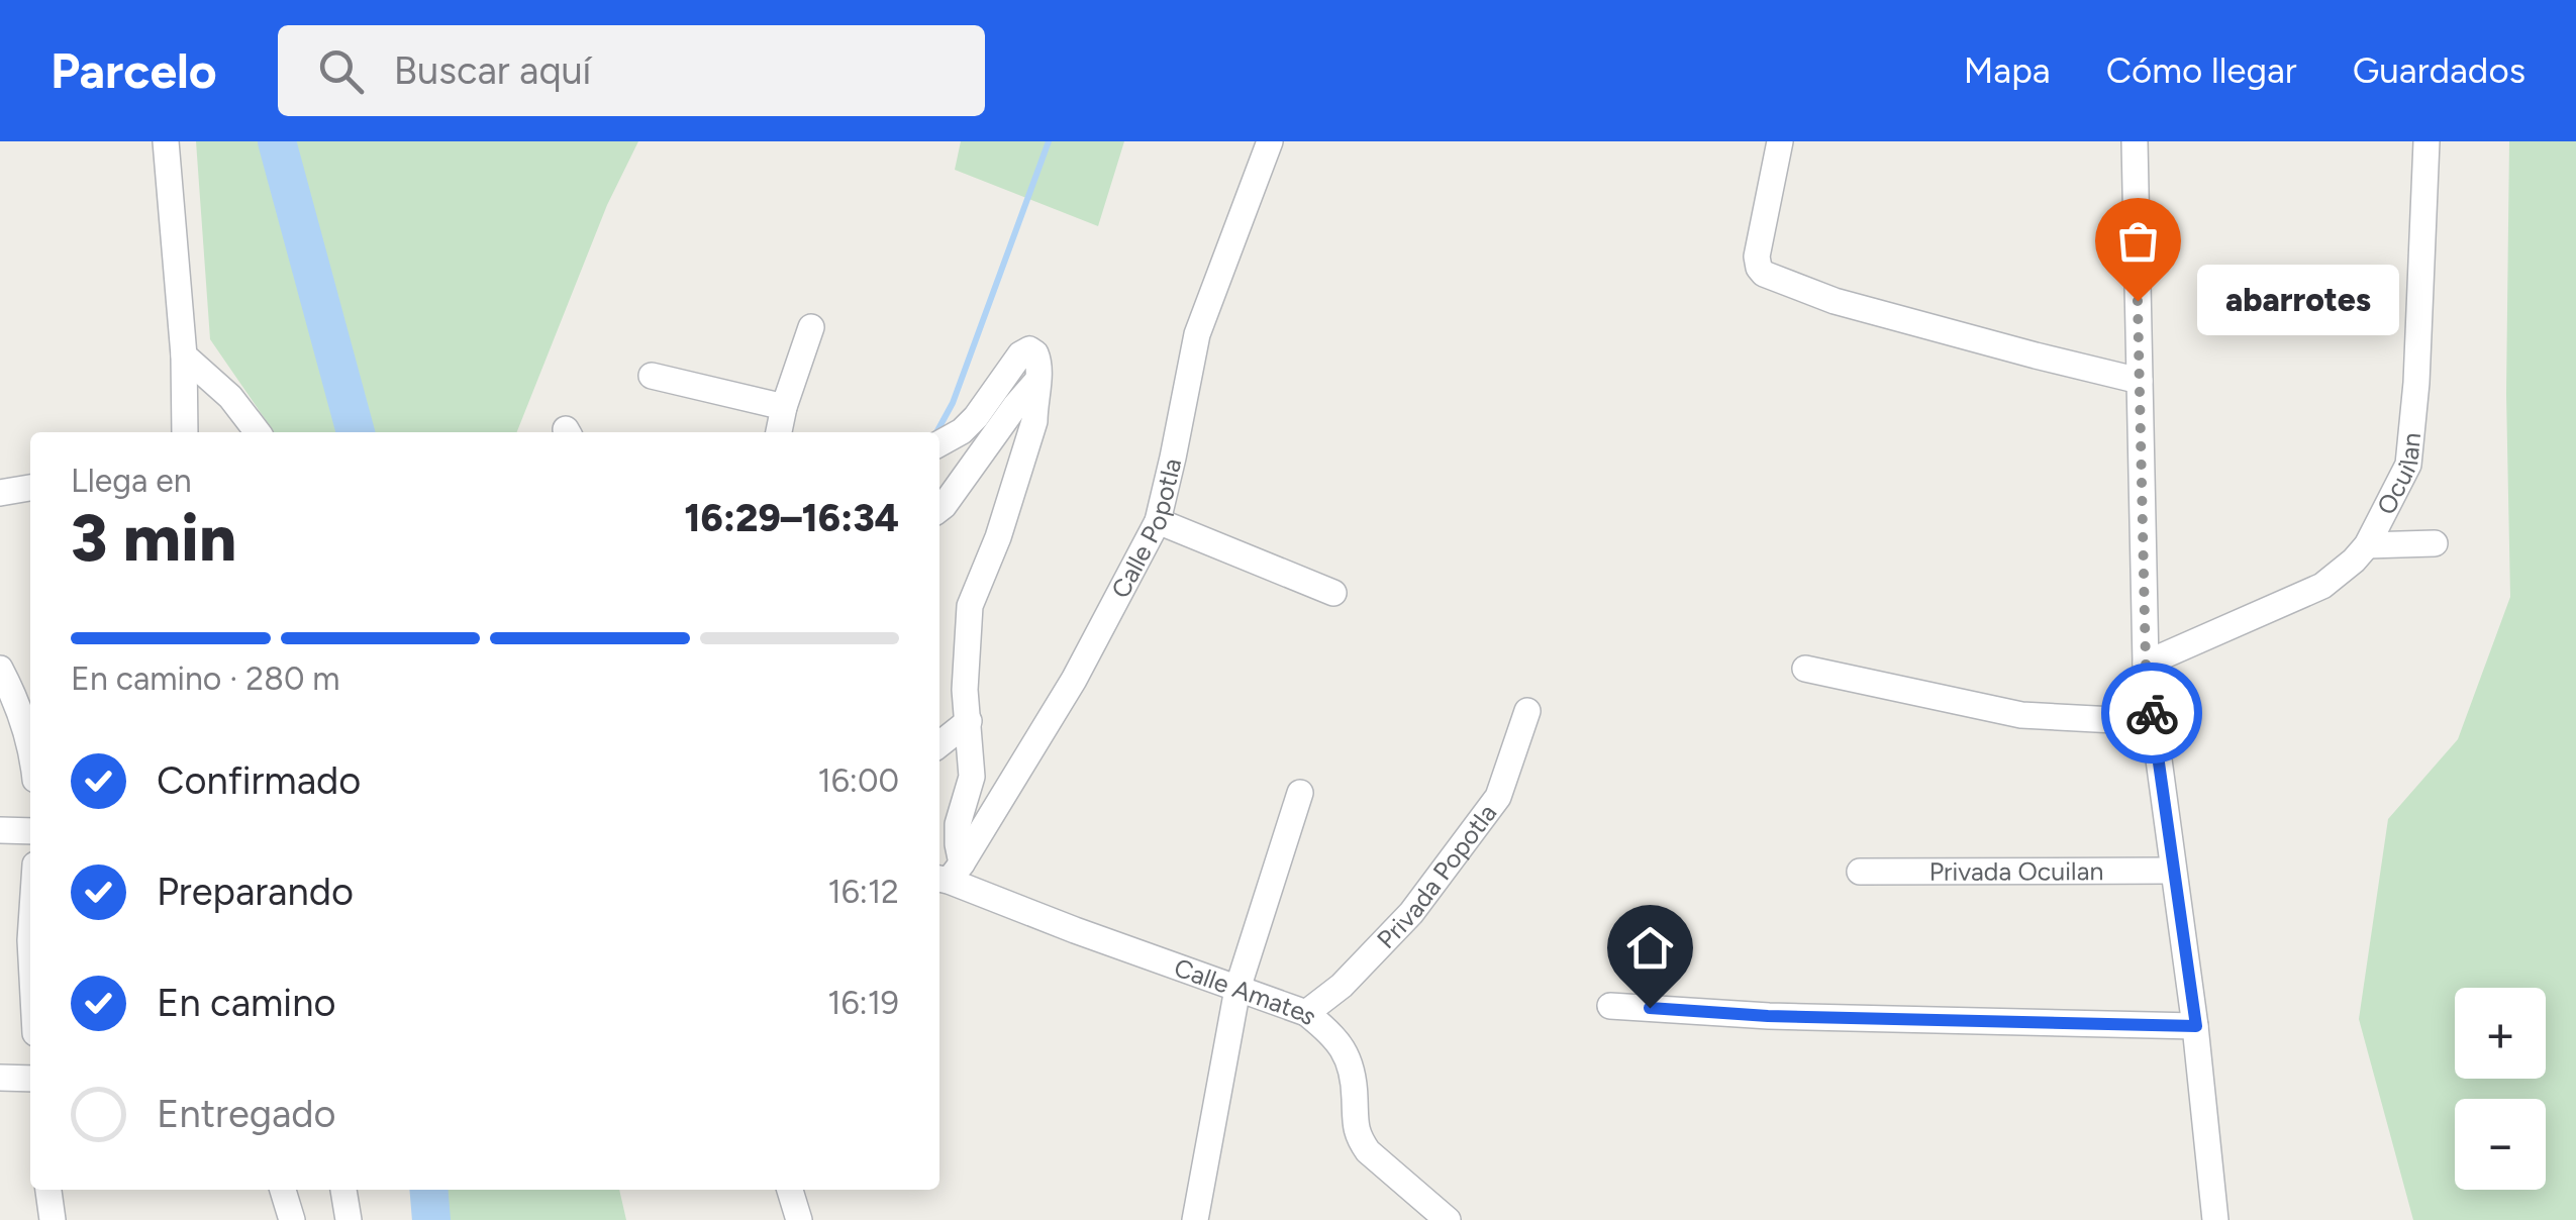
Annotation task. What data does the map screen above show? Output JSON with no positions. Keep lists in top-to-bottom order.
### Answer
{
  "streets": {
    "street": [
      "Ocuilan",
      "Calle Popotla",
      "Privada Ocuilan",
      "Privada Popotla",
      "Calle Amates"
    ]
  },
  "crossings": [
    ["Calle Popotla", "Calle Amates"],
    ["Privada Popotla", "Calle Amates"]
  ],
  "places": ["abarrotes"],
  "page": {
    "header": "Parcelo",
    "search": "Buscar aquí",
    "nav": ["Mapa", "Cómo llegar", "Guardados"],
    "bubble": "abarrotes",
    "heading": ["3 min", "Llega en", "16:29–16:34"],
    "bar": "En camino · 280 m",
    "list": [
      ["Confirmado", "16:00"],
      ["Preparando", "16:12"],
      ["En camino", "16:19"],
      "Entregado"
    ],
    "map_buttons": ["+", "−"]
  }
}
